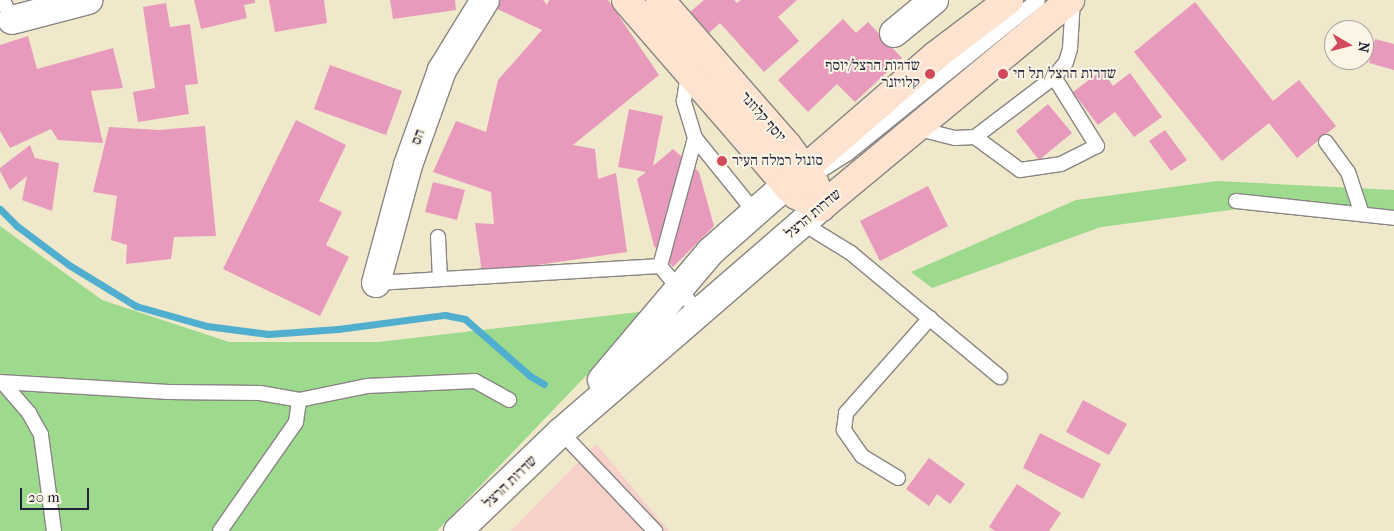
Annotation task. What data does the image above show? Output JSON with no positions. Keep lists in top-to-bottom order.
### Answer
{
  "streets": {
    "main road": ["יוסף קלוזנר", "שדרות הרצל"],
    "street": ["הס"]
  },
  "crossings": [
    ["יוסף קלוזנר", "שדרות הרצל"]
  ],
  "places": ["שדרות הרצל/יוסף קלויזנר", "שדרות הרצל/תל חי", "סונול רמלה העיר"],
  "scale_bar": "20 m",
  "north": "right"
}
